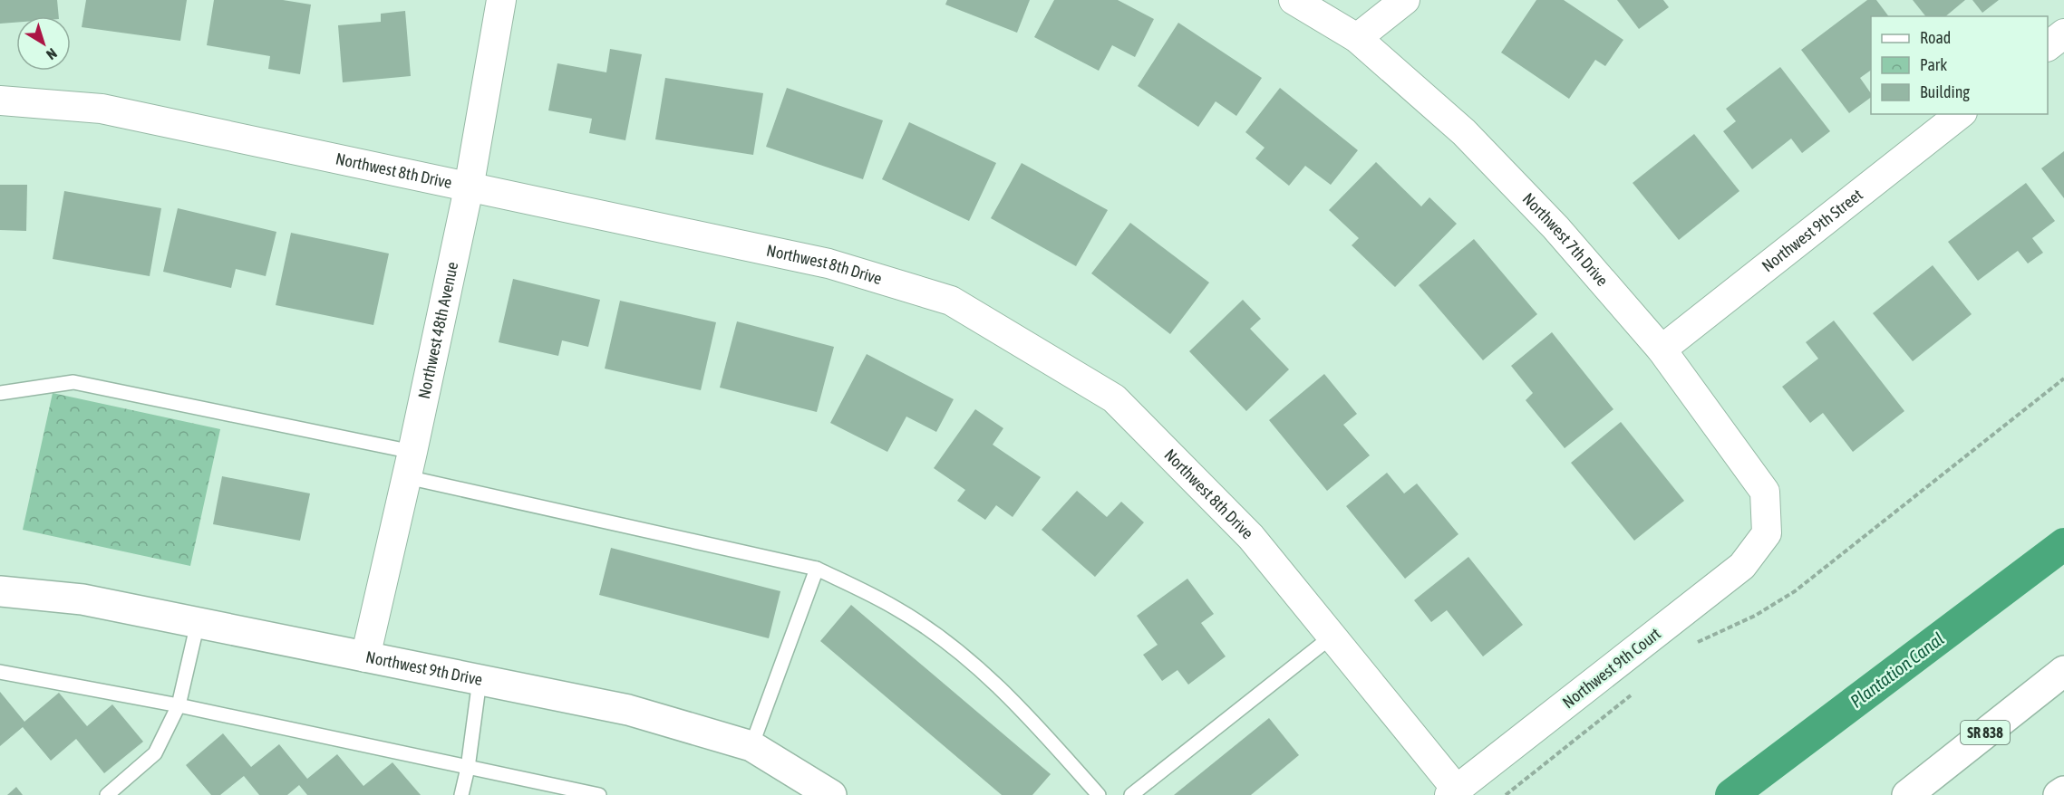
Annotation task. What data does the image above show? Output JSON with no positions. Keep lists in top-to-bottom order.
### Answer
{
  "streets": {
    "street": [
      "Northwest 8th Drive",
      "Northwest 9th Street",
      "Northwest 7th Drive",
      "Northwest 48th Avenue",
      "Northwest 9th Court",
      "Northwest 9th Drive",
      "SR 838"
    ]
  },
  "crossings": [
    ["Northwest 8th Drive", "Northwest 48th Avenue"],
    ["Northwest 8th Drive", "Northwest 9th Court"],
    ["Northwest 9th Street", "Northwest 7th Drive"],
    ["Northwest 7th Drive", "Northwest 9th Court"],
    ["Northwest 48th Avenue", "Northwest 9th Drive"]
  ],
  "water": ["Plantation Canal"],
  "legend": ["Road", "Park", "Building"],
  "north": "bottom right"
}
